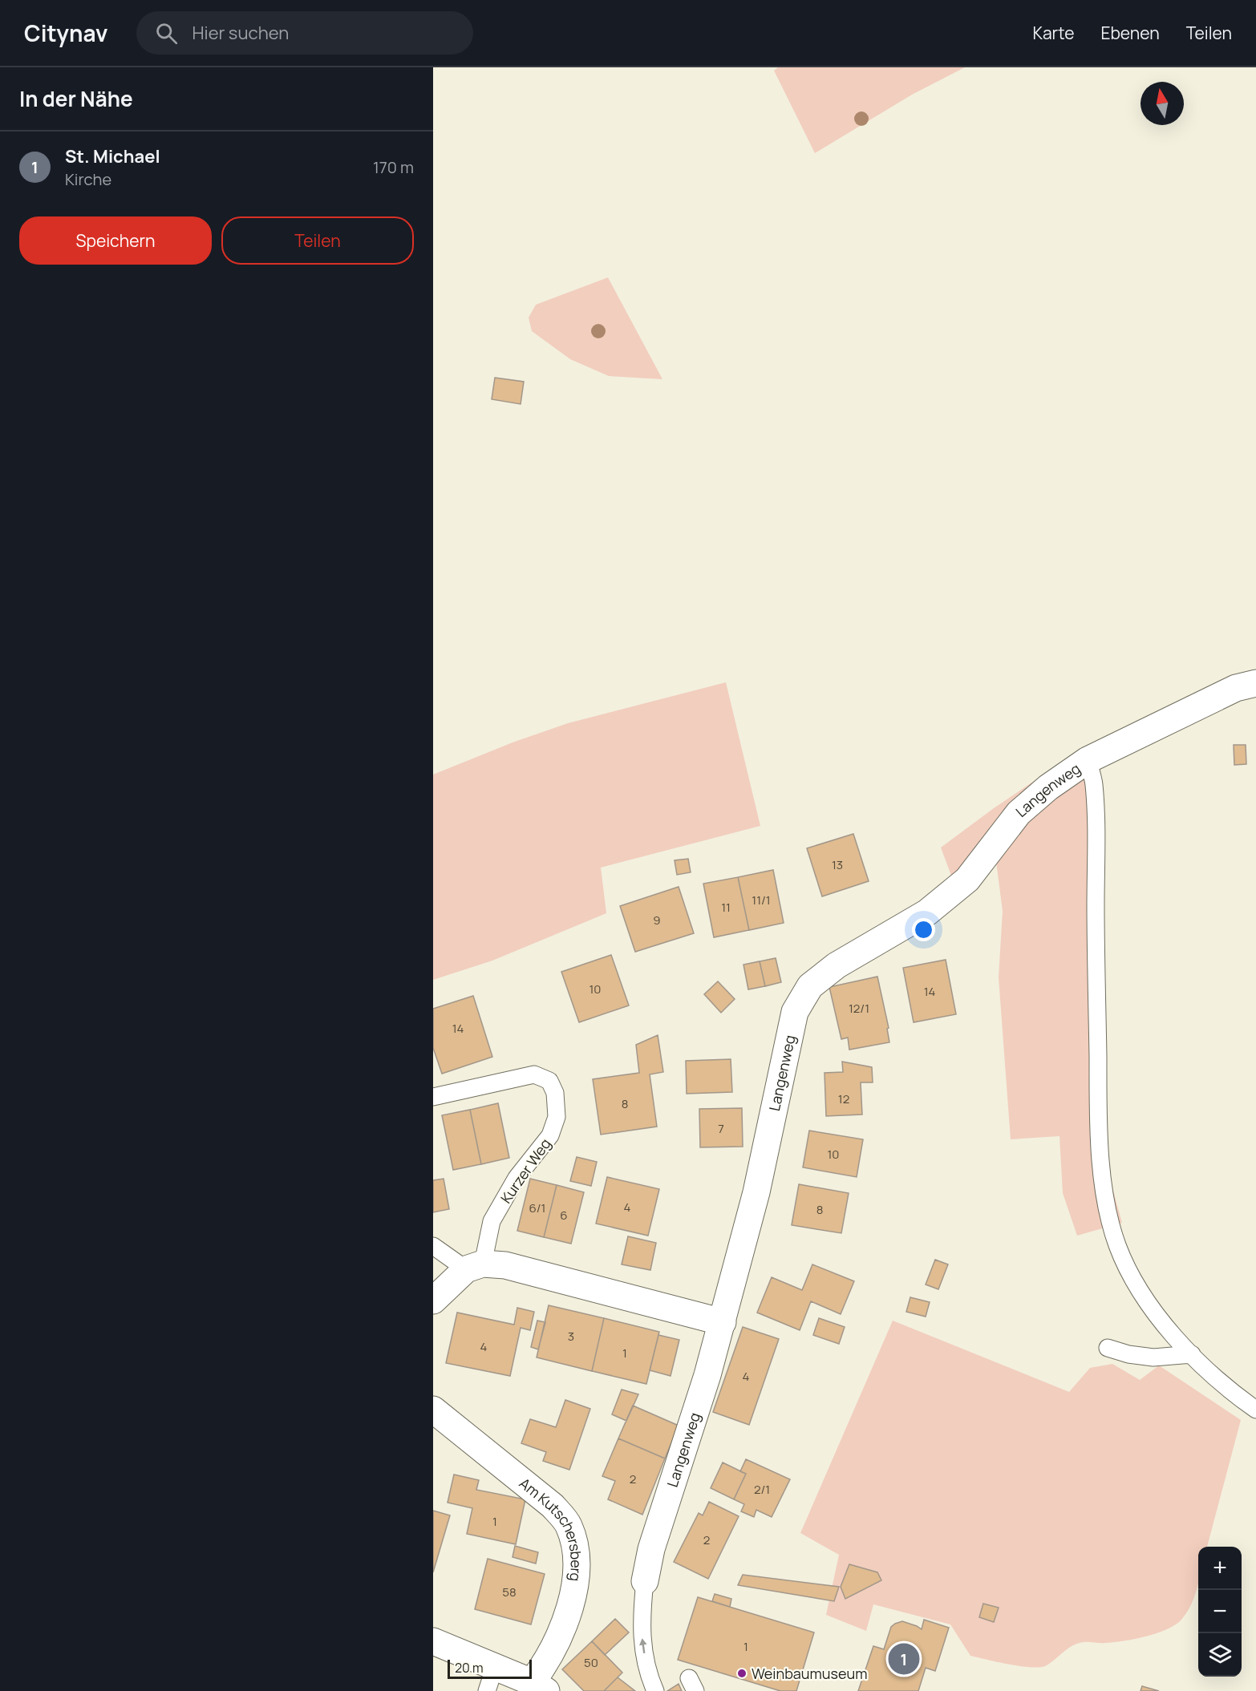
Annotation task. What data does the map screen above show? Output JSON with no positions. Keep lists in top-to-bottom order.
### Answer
{
  "streets": {
    "street": ["Langenweg", "Am Kutschersberg"],
    "lane": ["Kurzer Weg"]
  },
  "places": ["Weinbaumuseum"],
  "house_numbers": [
    "13",
    "11/1",
    "11",
    "9",
    "10",
    "14",
    "12/1",
    "14",
    "12",
    "8",
    "7",
    "10",
    "4",
    "6/1",
    "8",
    "6",
    "3",
    "4",
    "1",
    "4",
    "2",
    "2/1",
    "1",
    "2",
    "58",
    "1",
    "50"
  ],
  "scale_bar": "20 m",
  "north": "top",
  "page": {
    "header": "Citynav",
    "search": "Hier suchen",
    "nav": ["Karte", "Ebenen", "Teilen"],
    "heading": "In der Nähe",
    "list": [
      {
        "mark": "1",
        "name": "St. Michael",
        "note": "Kirche",
        "value": "170 m"
      }
    ],
    "buttons": ["Speichern", "Teilen"],
    "map_buttons": ["+", "−"],
    "pins": "1",
    "scale": "20 m"
  }
}
